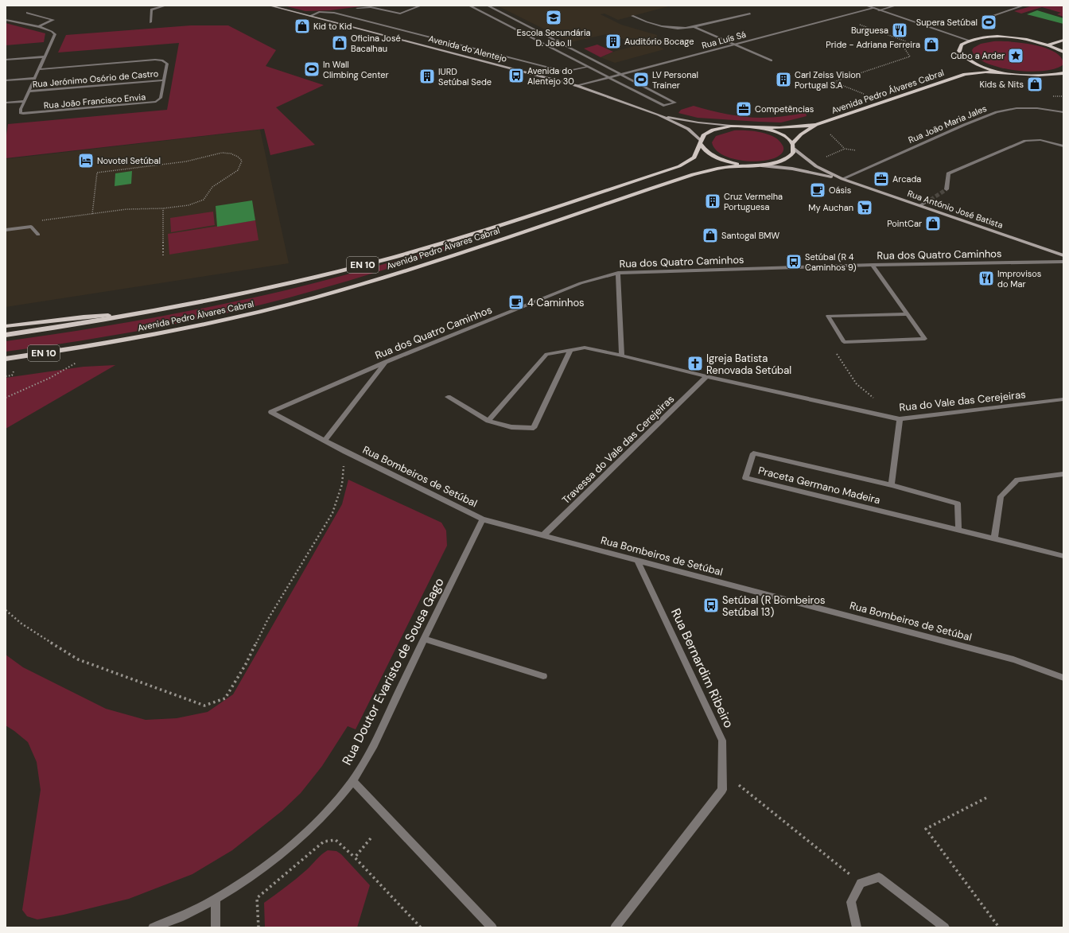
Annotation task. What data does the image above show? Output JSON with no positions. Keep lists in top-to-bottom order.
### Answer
{
  "streets": {
    "main road": [
      "Avenida do Alentejo",
      "Avenida Pedro Álvares Cabral",
      "Rua António José Batista",
      "EN 10"
    ],
    "street": [
      "Rua Luís Sá",
      "Rua Jerónimo Osório de Castro",
      "Rua João Francisco Envia",
      "Rua João Maria Jales",
      "Rua dos Quatro Caminhos",
      "Rua do Vale das Cerejeiras",
      "Travessa do Vale das Cerejeiras",
      "Rua Bombeiros de Setúbal",
      "Praceta Germano Madeira",
      "Rua Bernardim Ribeiro",
      "Rua Doutor Evaristo de Sousa Gago"
    ]
  },
  "crossings": [
    ["Rua Luís Sá", "Avenida do Alentejo"],
    ["Avenida do Alentejo", "Avenida Pedro Álvares Cabral"],
    ["Rua Jerónimo Osório de Castro", "Rua João Francisco Envia"],
    ["Avenida Pedro Álvares Cabral", "Rua António José Batista"],
    ["Rua João Maria Jales", "Rua António José Batista"],
    ["Rua dos Quatro Caminhos", "Rua Bombeiros de Setúbal"],
    ["Rua do Vale das Cerejeiras", "Travessa do Vale das Cerejeiras"],
    ["Rua do Vale das Cerejeiras", "Praceta Germano Madeira"],
    ["Travessa do Vale das Cerejeiras", "Rua Bombeiros de Setúbal"],
    ["Rua Bombeiros de Setúbal", "Rua Bernardim Ribeiro"],
    ["Rua Bombeiros de Setúbal", "Rua Doutor Evaristo de Sousa Gago"]
  ],
  "places": {
    "school or university": ["Escola Secundária D. João II"],
    "sports": ["Supera Setúbal", "In Wall Climbing Center", "LV Personal Trainer"],
    "shop": [
      "Kid to Kid",
      "Oficina José Bacalhau",
      "Pride - Adriana Ferreira",
      "Kids & Nits",
      "PointCar",
      "Santogal BMW"
    ],
    "restaurant": ["Burguesa", "Improvisos do Mar"],
    "building": [
      "Auditório Bocage",
      "IURD Setúbal Sede",
      "Carl Zeiss Vision Portugal S.A",
      "Cruz Vermelha Portuguesa"
    ],
    "place": ["Cubo a Arder"],
    "bus stop": ["Avenida do Alentejo 30", "Setúbal (R 4 Caminhos 9)", "Setúbal (R Bombeiros Setúbal 13)"],
    "office": ["Competências", "Arcada"],
    "hotel": ["Novotel Setúbal"],
    "cafe": ["Oásis", "4 Caminhos"],
    "supermarket": ["My Auchan"],
    "church": ["Igreja Batista Renovada Setúbal"]
  }
}
